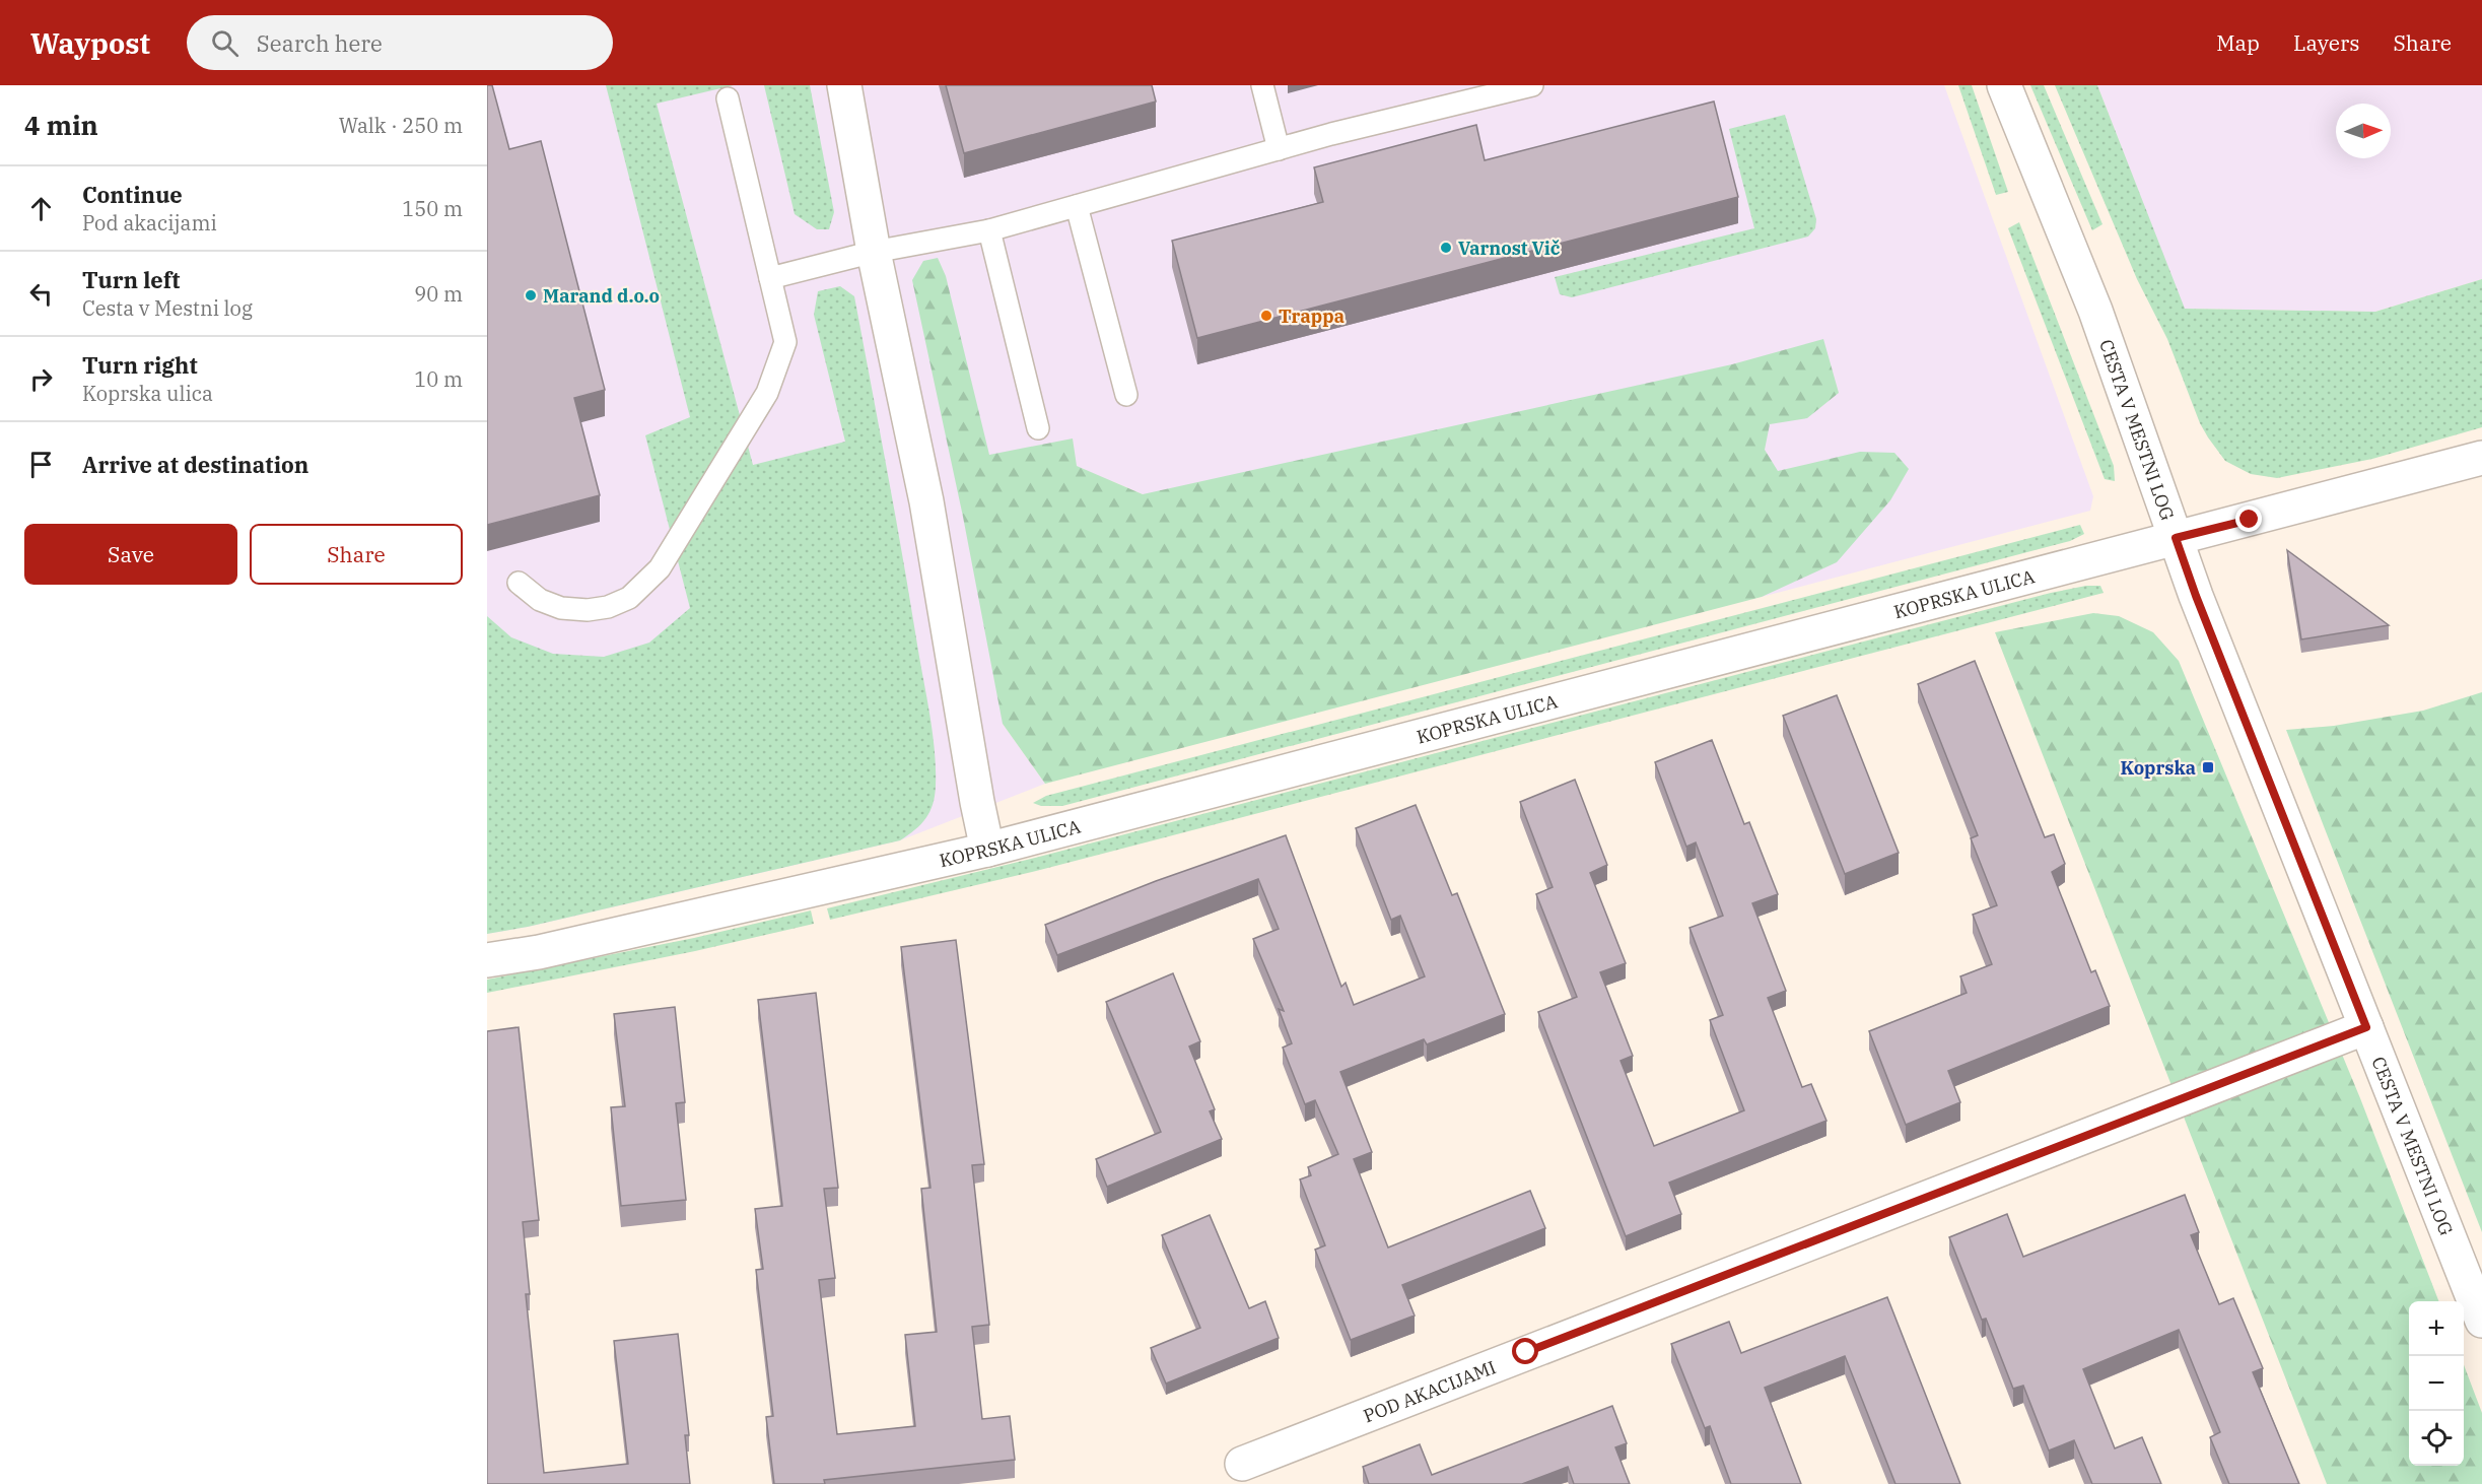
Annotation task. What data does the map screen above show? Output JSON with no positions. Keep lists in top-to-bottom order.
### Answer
{
  "streets": {
    "street": ["CESTA V MESTNI LOG", "KOPRSKA ULICA", "POD AKACIJAMI"]
  },
  "crossings": [
    ["CESTA V MESTNI LOG", "KOPRSKA ULICA"],
    ["CESTA V MESTNI LOG", "POD AKACIJAMI"]
  ],
  "places": {
    "other": ["Varnost Vič", "Marand d.o.o", "Trappa"],
    "transit": ["Koprska"]
  },
  "north": "right",
  "page": {
    "header": "Waypost",
    "search": "Search here",
    "nav": ["Map", "Layers", "Share"],
    "heading": ["4 min", "Walk · 250 m"],
    "list": [
      ["Continue", "Pod akacijami", "150 m"],
      ["Turn left", "Cesta v Mestni log", "90 m"],
      ["Turn right", "Koprska ulica", "10 m"],
      "Arrive at destination"
    ],
    "buttons": ["Save", "Share"],
    "map_buttons": ["+", "−"]
  }
}
